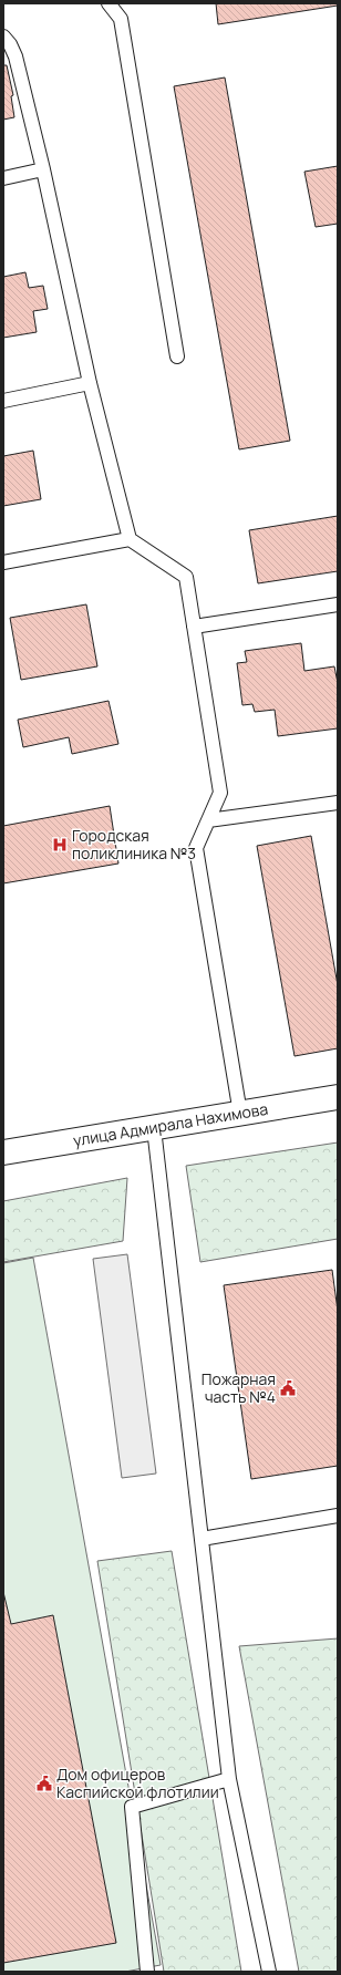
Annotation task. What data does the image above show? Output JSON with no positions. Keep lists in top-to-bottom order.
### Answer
{
  "streets": {
    "main road": ["улица Адмирала Нахимова"]
  },
  "places": {
    "hospital": ["Городская поликлиника №3"],
    "public building": ["Пожарная часть №4", "Дом офицеров Каспийской флотилии"]
  }
}
